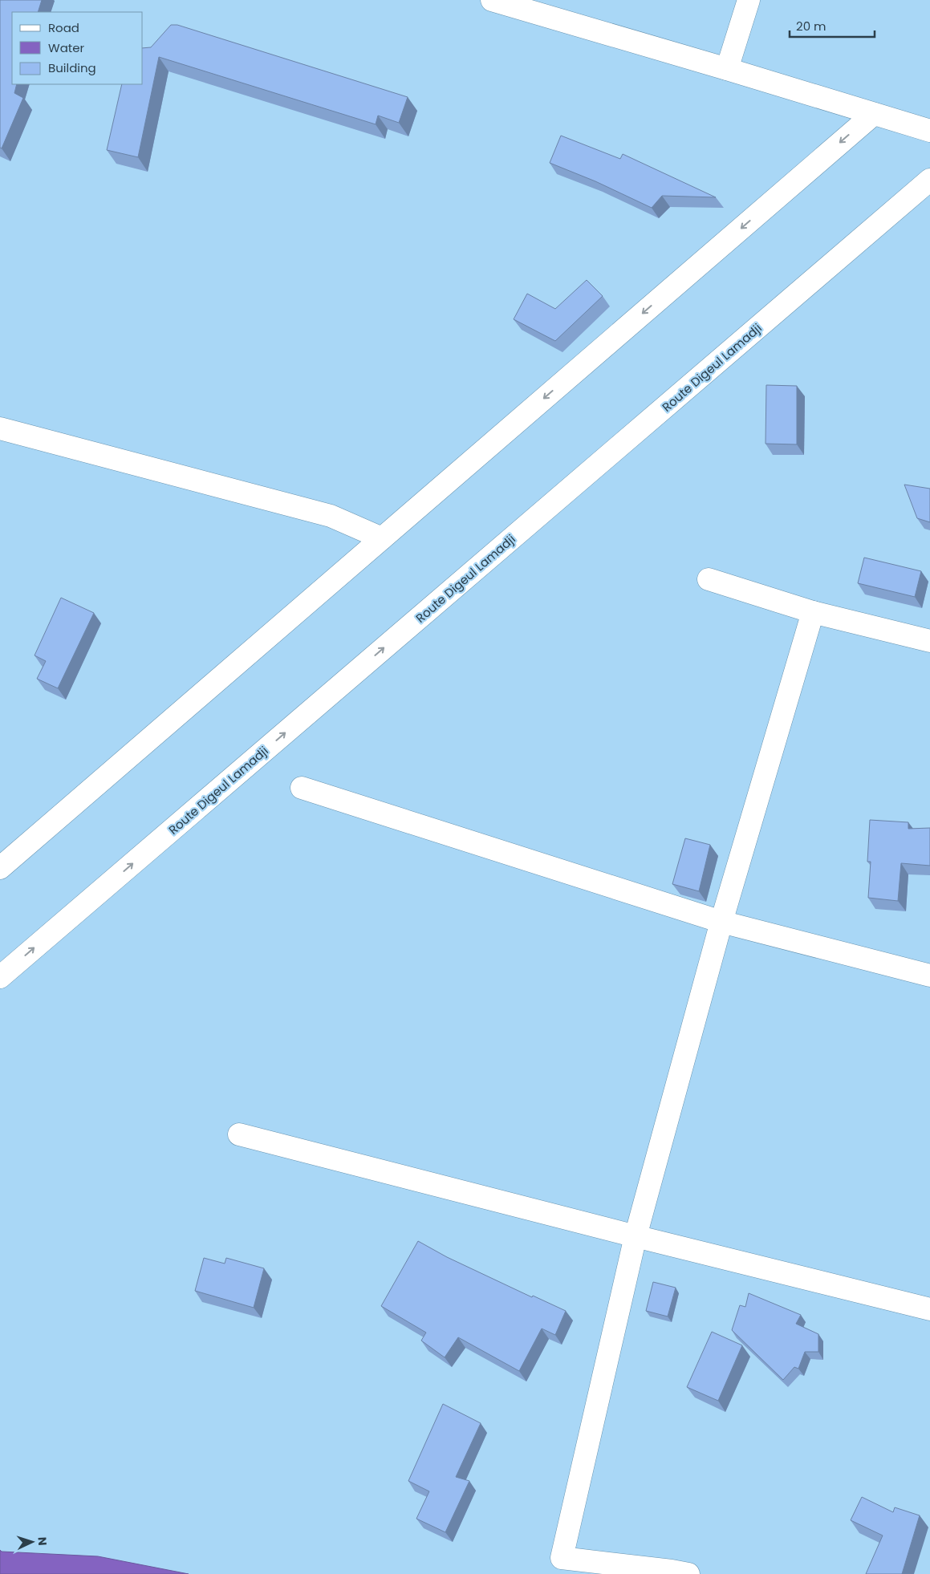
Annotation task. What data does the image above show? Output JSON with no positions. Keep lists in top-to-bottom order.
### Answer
{
  "streets": {
    "main road": ["Route Digeul Lamadji"]
  },
  "legend": ["Road", "Water", "Building"],
  "scale_bar": "20 m",
  "north": "right"
}
